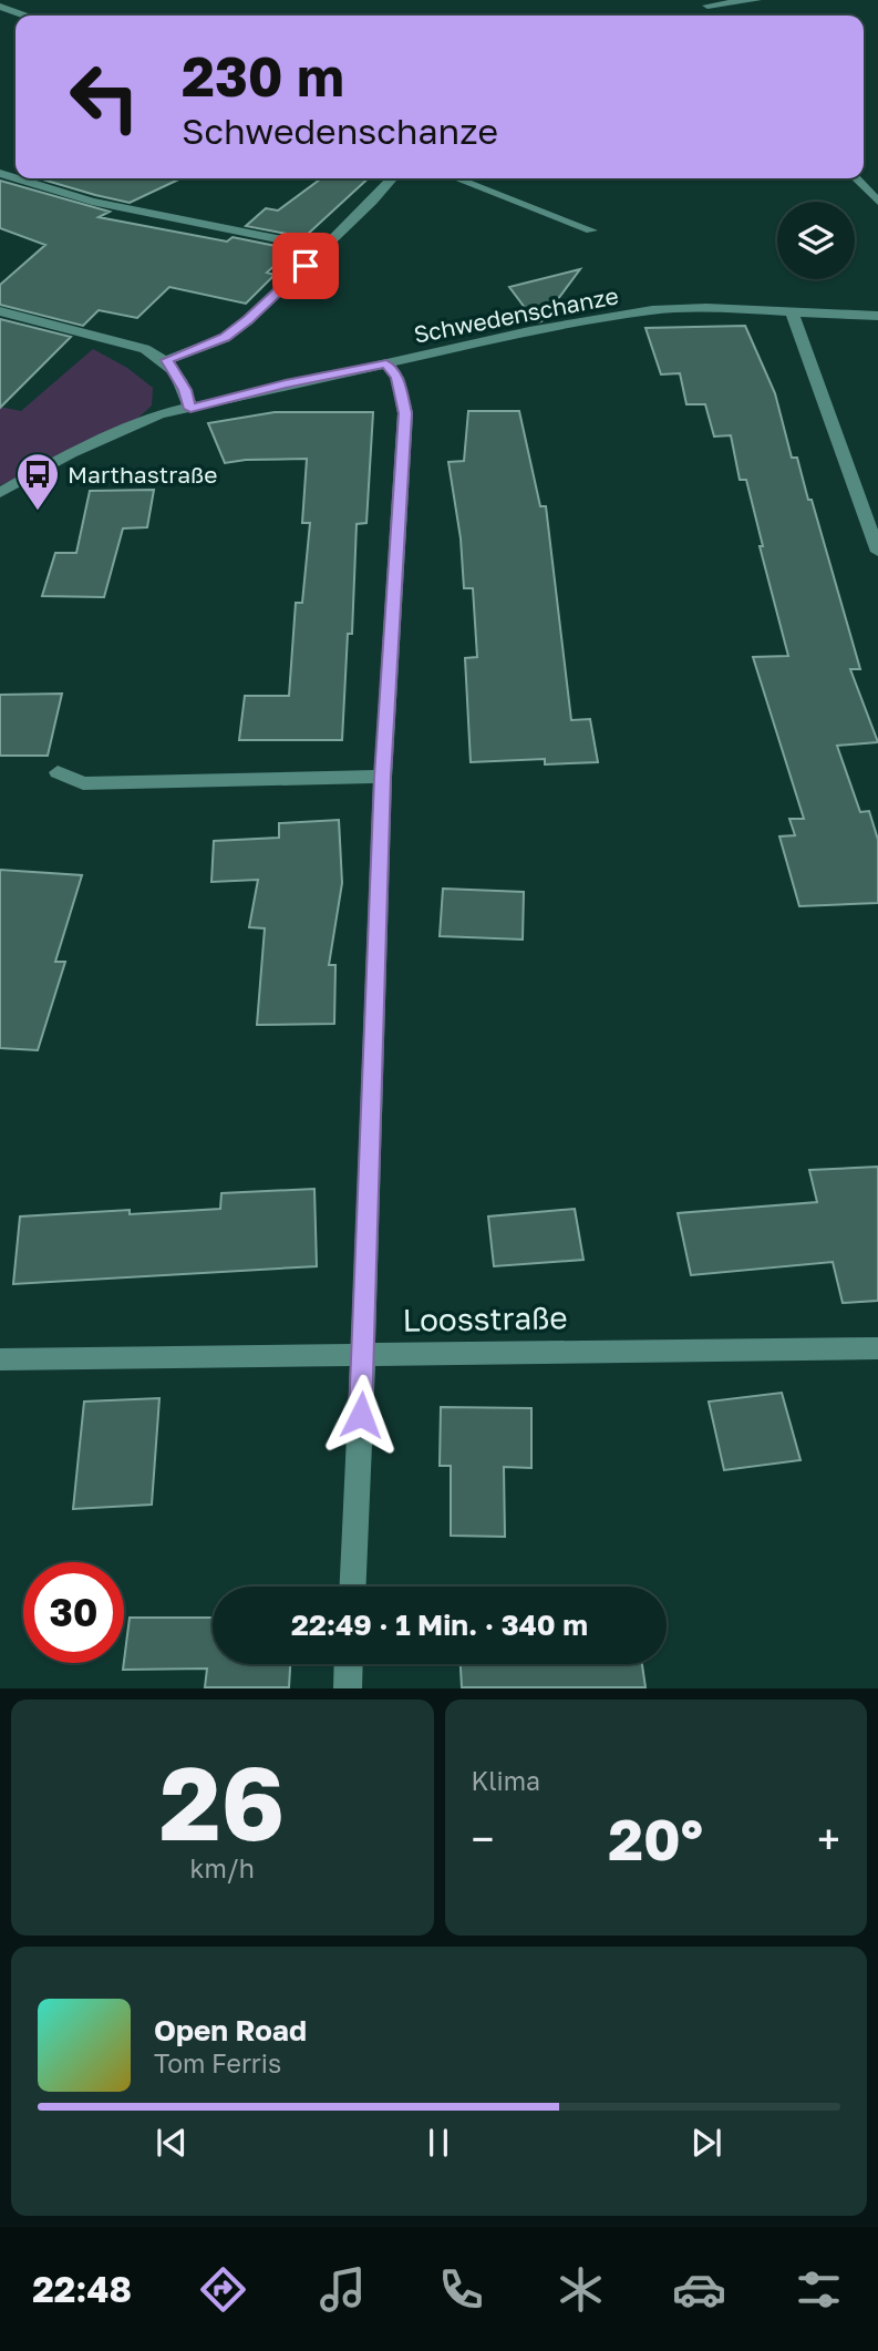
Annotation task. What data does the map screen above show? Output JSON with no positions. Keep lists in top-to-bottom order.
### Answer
{
  "streets": {
    "street": ["Schwedenschanze", "Loosstraße"]
  },
  "places": {
    "bus stop": ["Marthastraße"]
  },
  "page": {
    "turn": ["230 m", "Schwedenschanze"],
    "limit": "30",
    "trip": "22:49 · 1 Min. · 340 m",
    "tile": [
      ["26", "km/h"],
      "Klima"
    ],
    "heat": ["−", "20°", "+"],
    "song": ["Open Road", "Tom Ferris"],
    "tabs": "22:48"
  }
}
